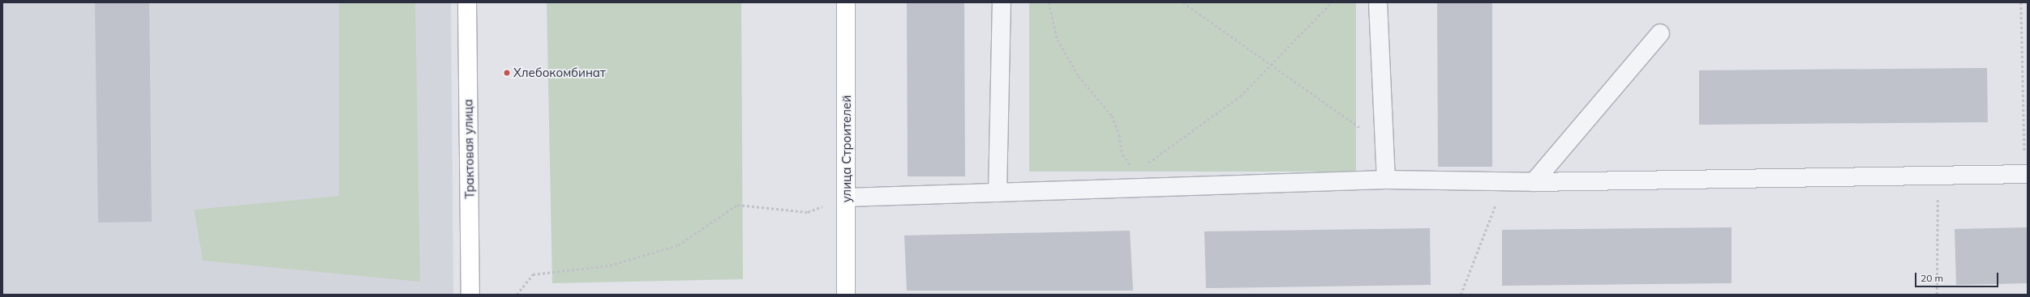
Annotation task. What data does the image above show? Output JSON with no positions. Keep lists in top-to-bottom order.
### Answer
{
  "streets": {
    "main road": ["Трактовая улица", "улица Строителей"]
  },
  "places": ["Хлебокомбинат"],
  "scale_bar": "20 m"
}
